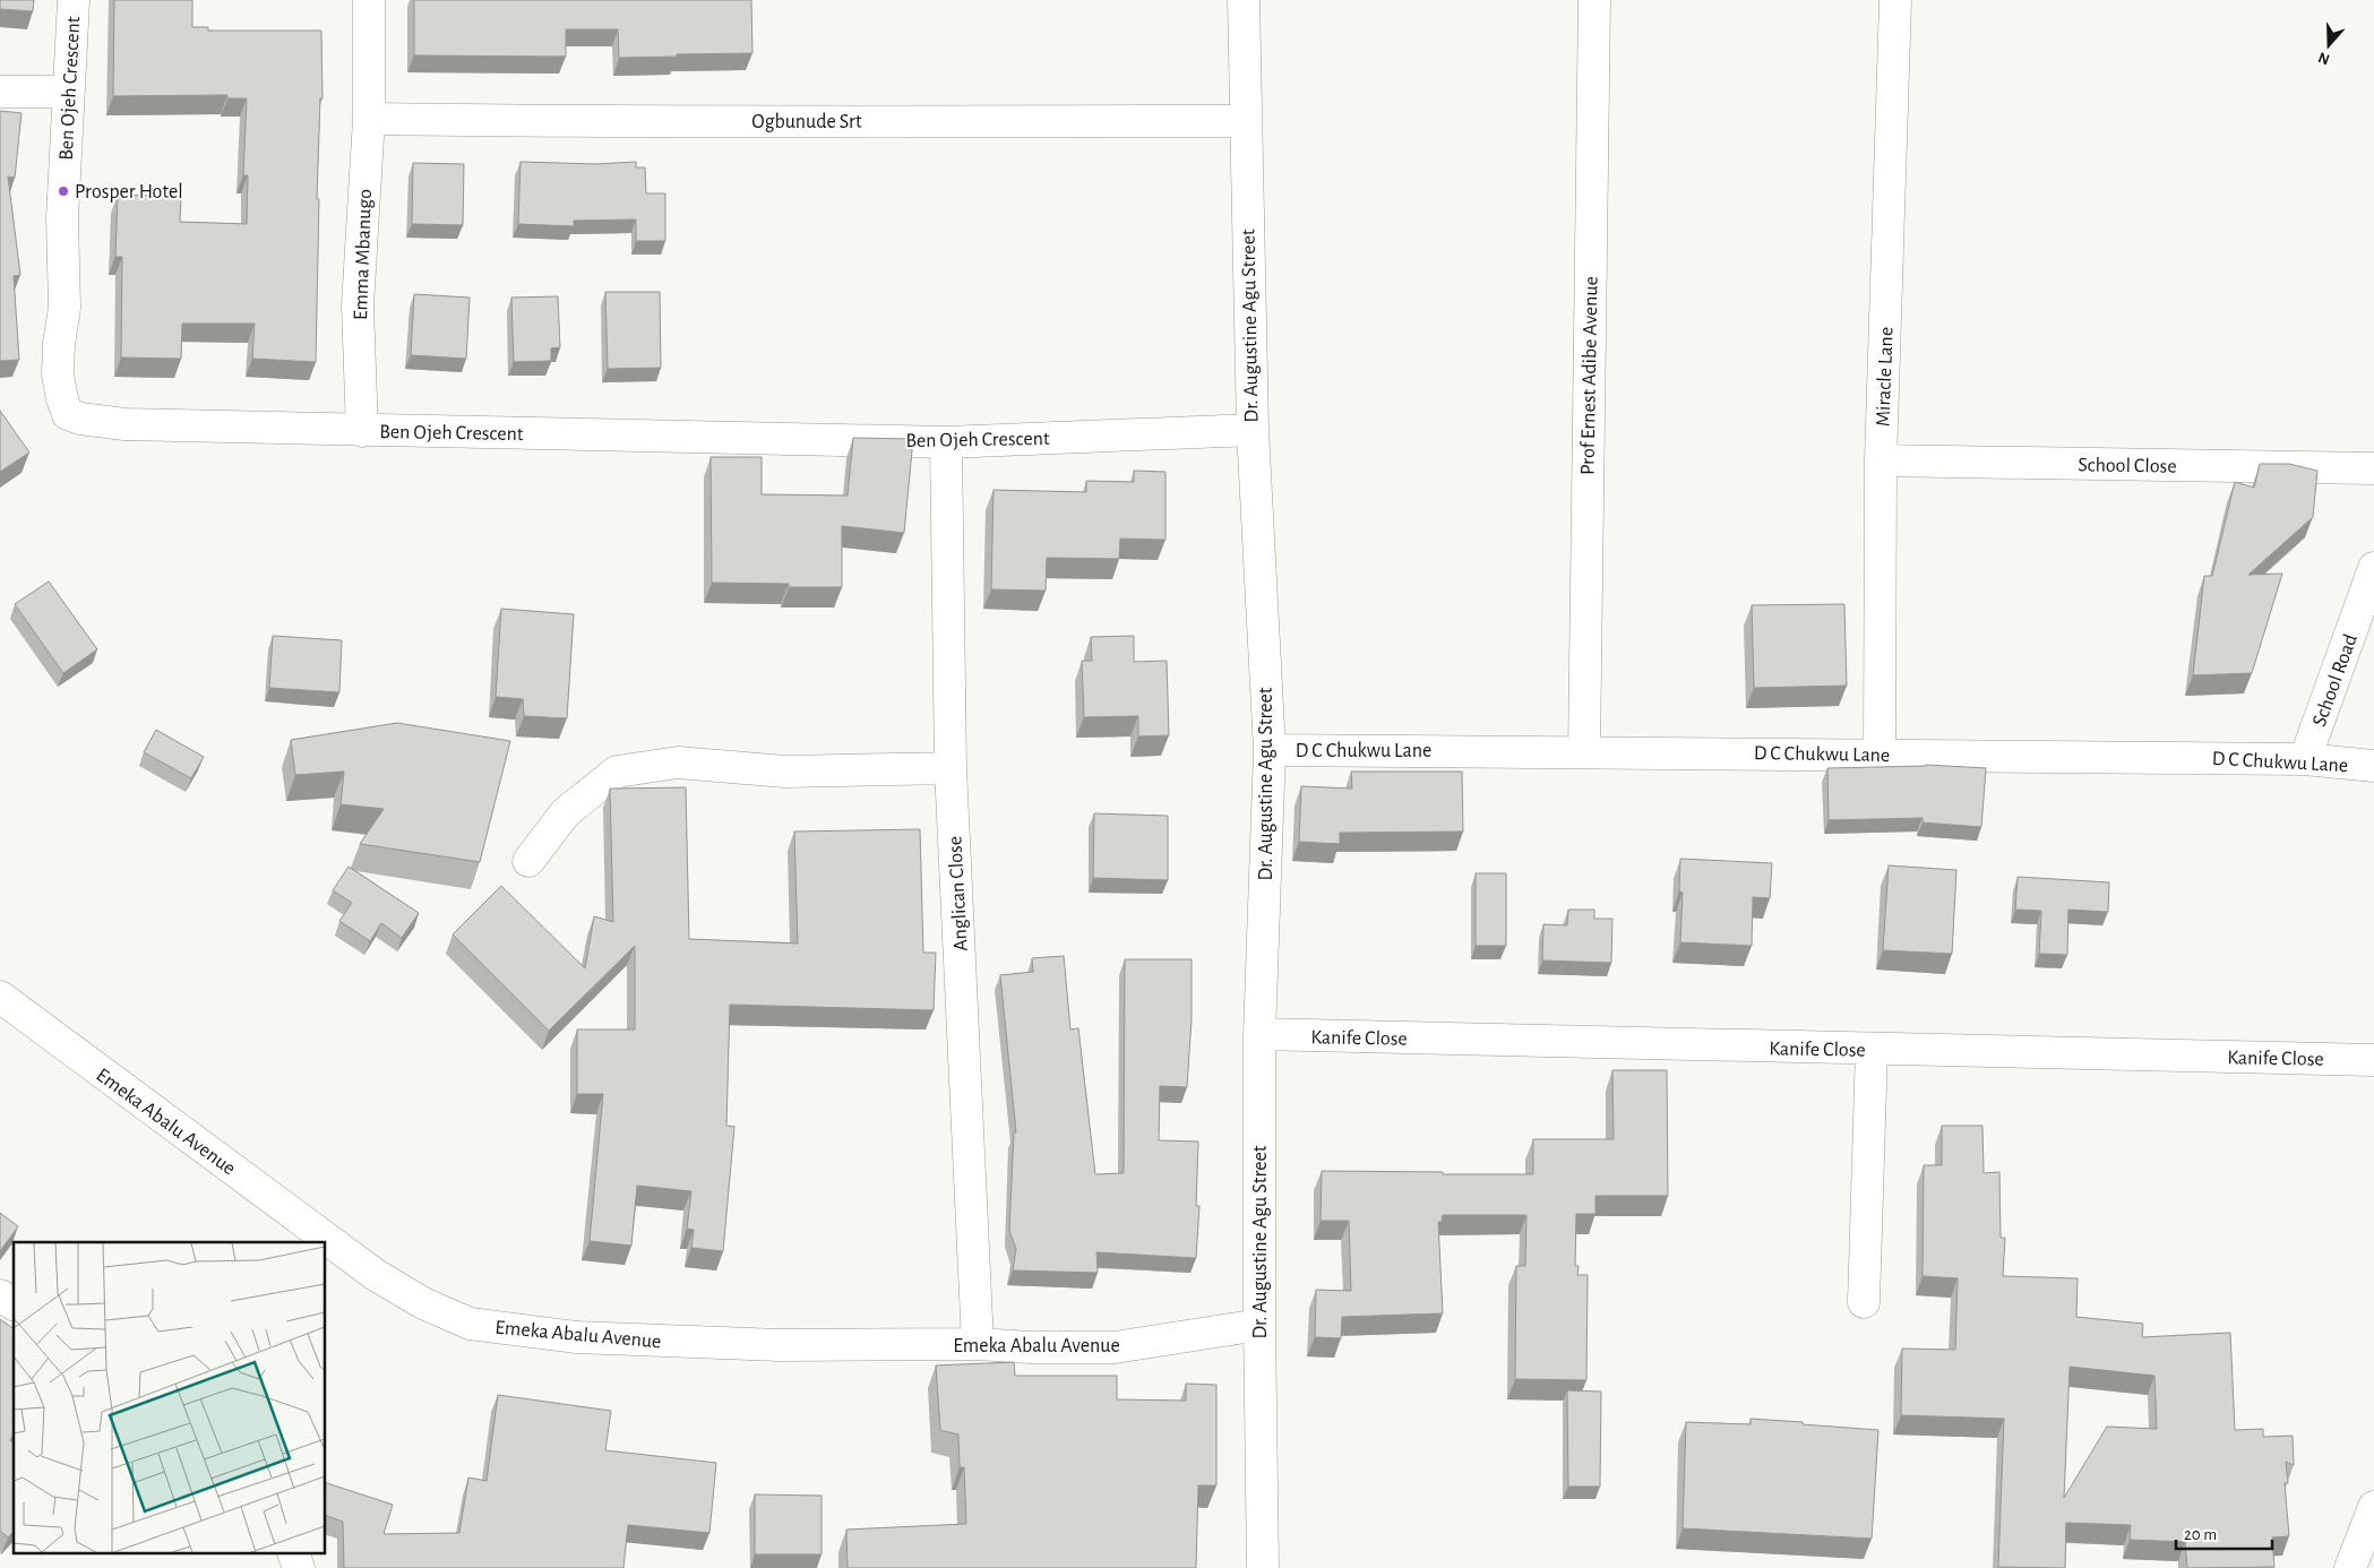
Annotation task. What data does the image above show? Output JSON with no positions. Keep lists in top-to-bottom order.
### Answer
{
  "streets": {
    "street": [
      "Ben Ojeh Crescent",
      "Ogbunude Srt",
      "Emma Mbanugo",
      "Dr. Augustine Agu Street",
      "Prof Ernest Adibe Avenue",
      "Miracle Lane",
      "School Close",
      "School Road",
      "D C Chukwu Lane",
      "Anglican Close",
      "Kanife Close",
      "Emeka Abalu Avenue"
    ]
  },
  "crossings": [
    ["Ben Ojeh Crescent", "Emma Mbanugo"],
    ["Ben Ojeh Crescent", "Dr. Augustine Agu Street"],
    ["Ben Ojeh Crescent", "Anglican Close"],
    ["Ogbunude Srt", "Emma Mbanugo"],
    ["Ogbunude Srt", "Dr. Augustine Agu Street"],
    ["Dr. Augustine Agu Street", "D C Chukwu Lane"],
    ["Dr. Augustine Agu Street", "Kanife Close"],
    ["Dr. Augustine Agu Street", "Emeka Abalu Avenue"],
    ["Prof Ernest Adibe Avenue", "D C Chukwu Lane"],
    ["Miracle Lane", "School Close"],
    ["Miracle Lane", "D C Chukwu Lane"],
    ["School Road", "D C Chukwu Lane"],
    ["Anglican Close", "Emeka Abalu Avenue"]
  ],
  "places": ["Prosper Hotel"],
  "scale_bar": "20 m",
  "north": "bottom"
}
